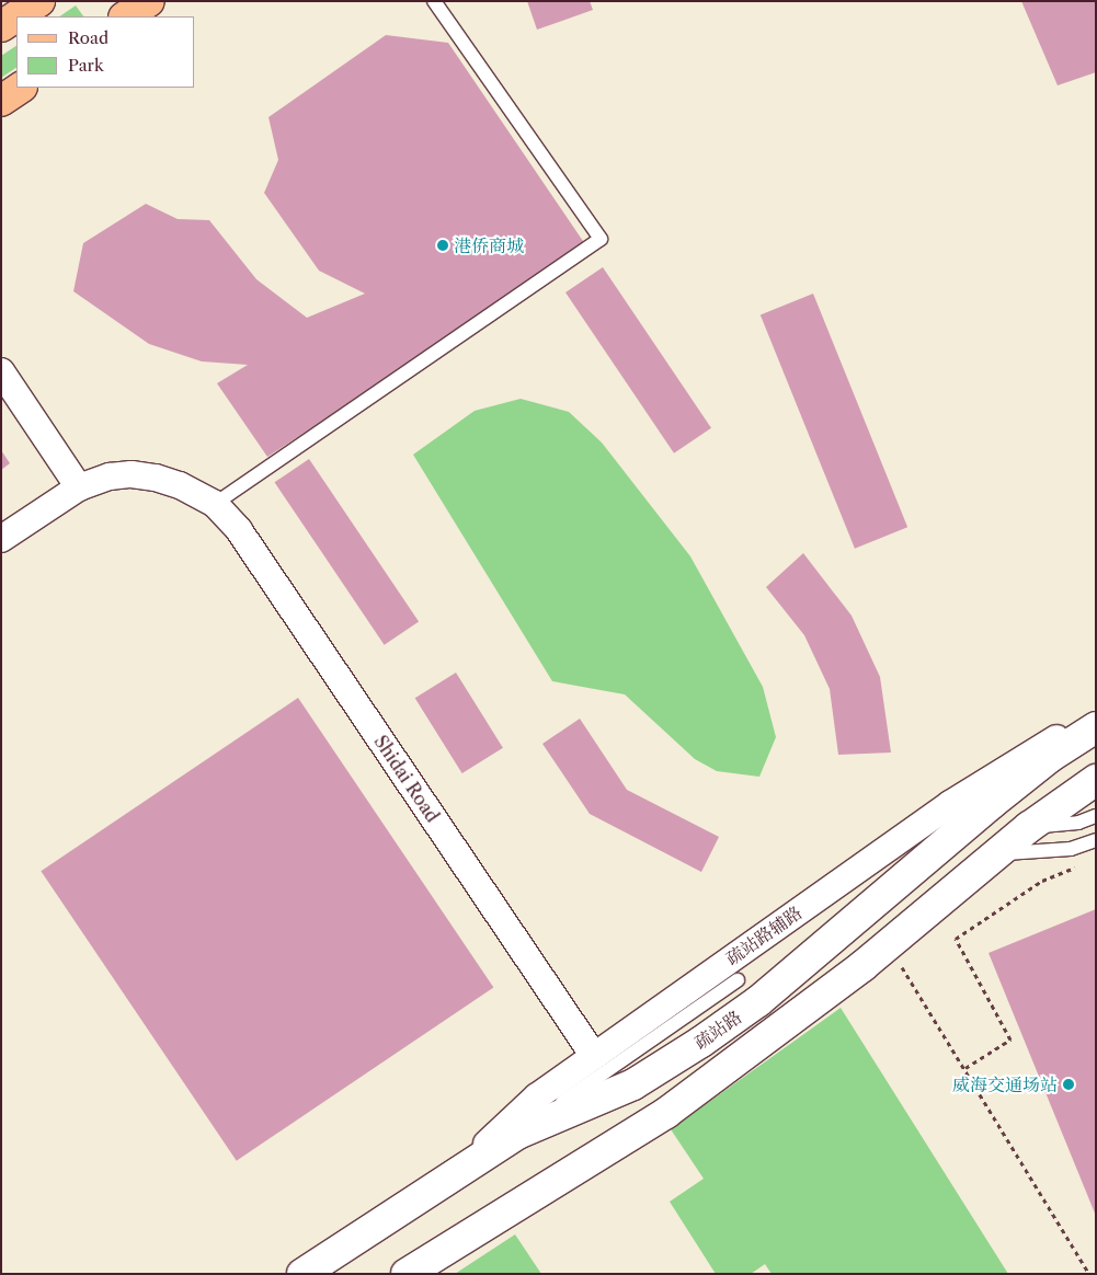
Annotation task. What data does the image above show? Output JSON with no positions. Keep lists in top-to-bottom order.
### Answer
{
  "streets": {
    "street": ["Shidai Road", "疏站路辅路", "疏站路"]
  },
  "crossings": [
    ["Shidai Road", "疏站路辅路"],
    ["疏站路辅路", "疏站路"]
  ],
  "places": ["港侨商城", "威海交通场站"],
  "legend": ["Road", "Park"]
}
